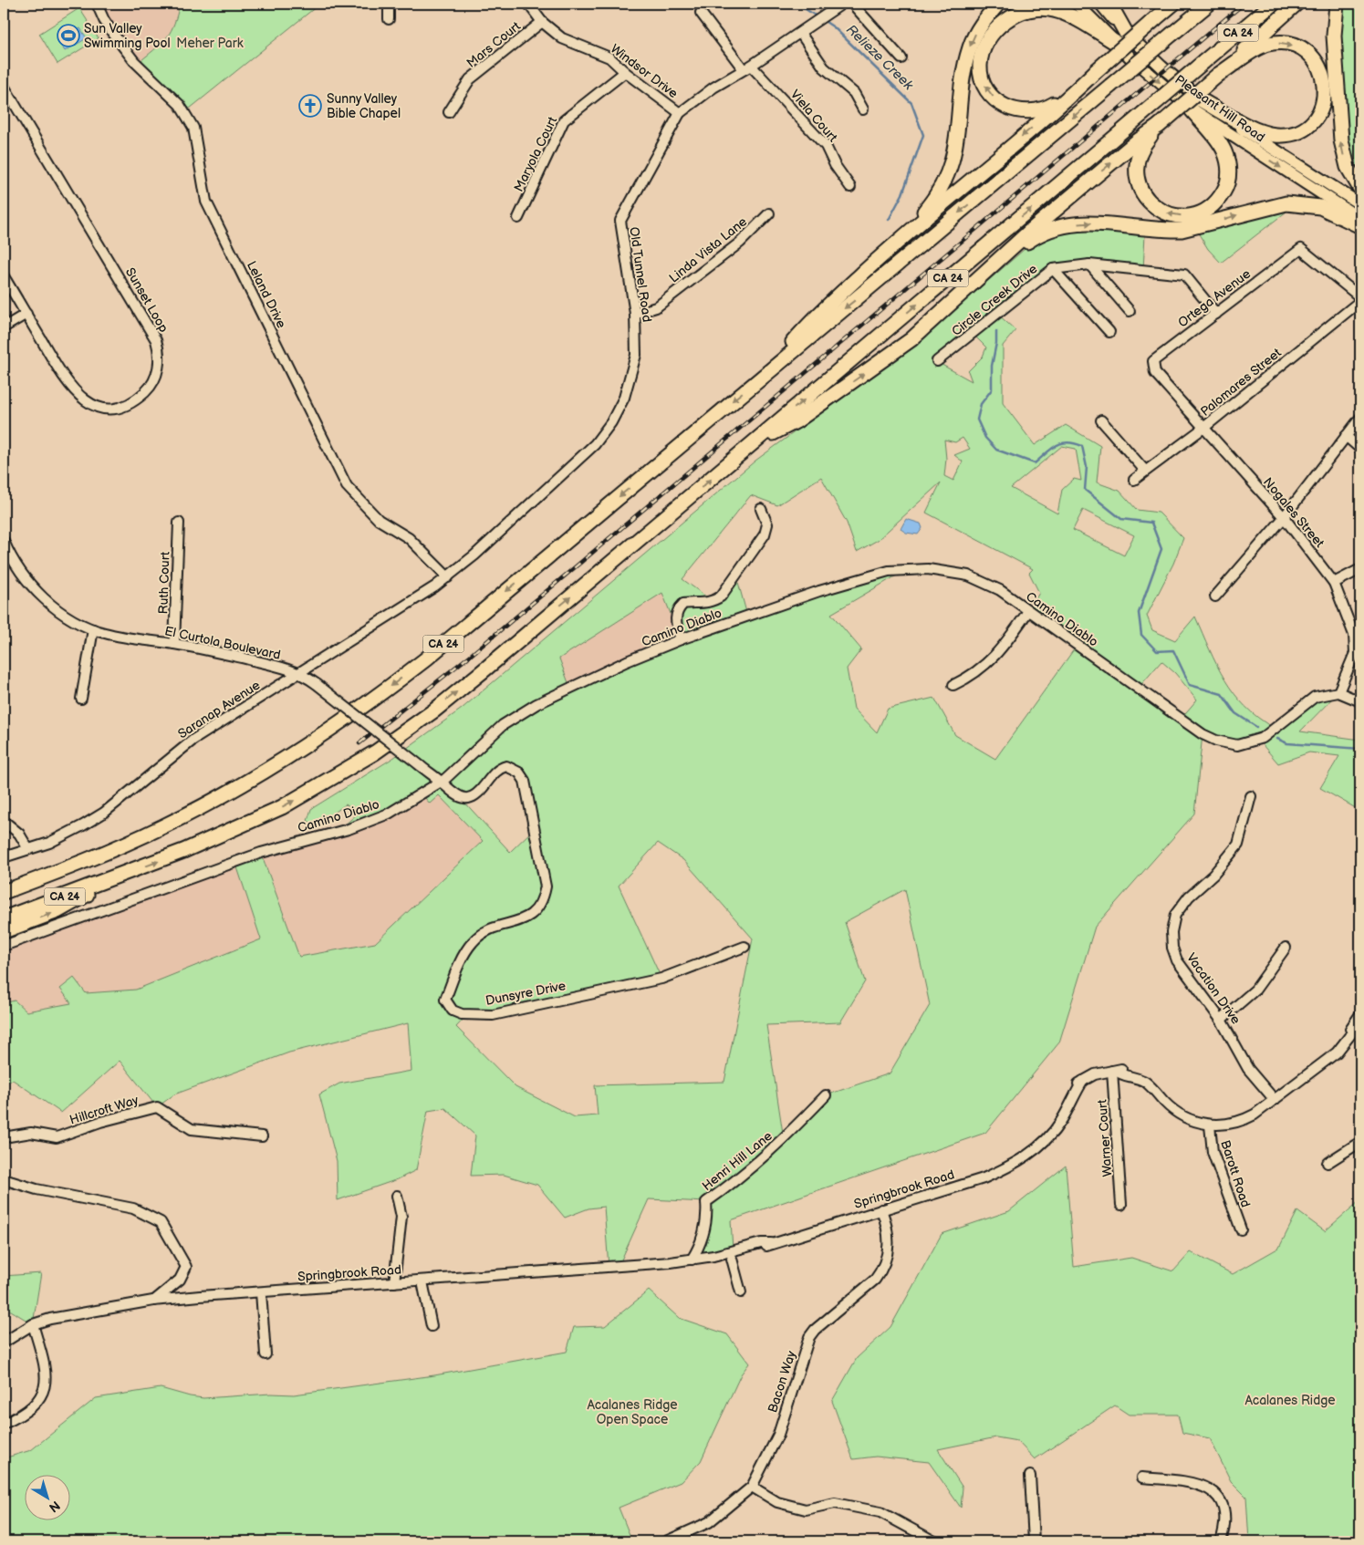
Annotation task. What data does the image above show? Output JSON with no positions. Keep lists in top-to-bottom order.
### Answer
{
  "streets": {
    "highway": ["CA 24"],
    "main road": ["Pleasant Hill Road"],
    "street": [
      "Mars Court",
      "Windsor Drive",
      "Viela Court",
      "Maryola Court",
      "Linda Vista Lane",
      "Old Tunnel Road",
      "Leland Drive",
      "Ortega Avenue",
      "Sunset Loop",
      "Circle Creek Drive",
      "Palomares Street",
      "Nogales Street",
      "Ruth Court",
      "Camino Diablo",
      "El Curtola Boulevard",
      "Saranap Avenue",
      "Vacation Drive",
      "Dunsyre Drive",
      "Hillcroft Way",
      "Warner Court",
      "Henri Hill Lane",
      "Barott Road",
      "Springbrook Road",
      "Bacon Way"
    ]
  },
  "crossings": [
    ["Mars Court", "Windsor Drive"],
    ["Windsor Drive", "Maryola Court"],
    ["Windsor Drive", "Old Tunnel Road"],
    ["Viela Court", "Old Tunnel Road"],
    ["Linda Vista Lane", "Old Tunnel Road"],
    ["Old Tunnel Road", "Leland Drive"],
    ["Old Tunnel Road", "Saranap Avenue"],
    ["Leland Drive", "Saranap Avenue"],
    ["Ortega Avenue", "Circle Creek Drive"],
    ["Ortega Avenue", "Nogales Street"],
    ["Palomares Street", "Nogales Street"],
    ["Nogales Street", "Camino Diablo"],
    ["Ruth Court", "El Curtola Boulevard"],
    ["Camino Diablo", "El Curtola Boulevard"],
    ["Camino Diablo", "Dunsyre Drive"],
    ["El Curtola Boulevard", "Saranap Avenue"],
    ["El Curtola Boulevard", "Dunsyre Drive"],
    ["Warner Court", "Springbrook Road"],
    ["Henri Hill Lane", "Springbrook Road"],
    ["Springbrook Road", "Bacon Way"]
  ],
  "water": ["Relieze Creek"],
  "parks": ["Meher Park", "Acalanes Ridge", "Acalanes Ridge Open Space"],
  "places": {
    "sports": ["Sun Valley Swimming Pool"],
    "church": ["Sunny Valley Bible Chapel"]
  },
  "north": "bottom right"
}
